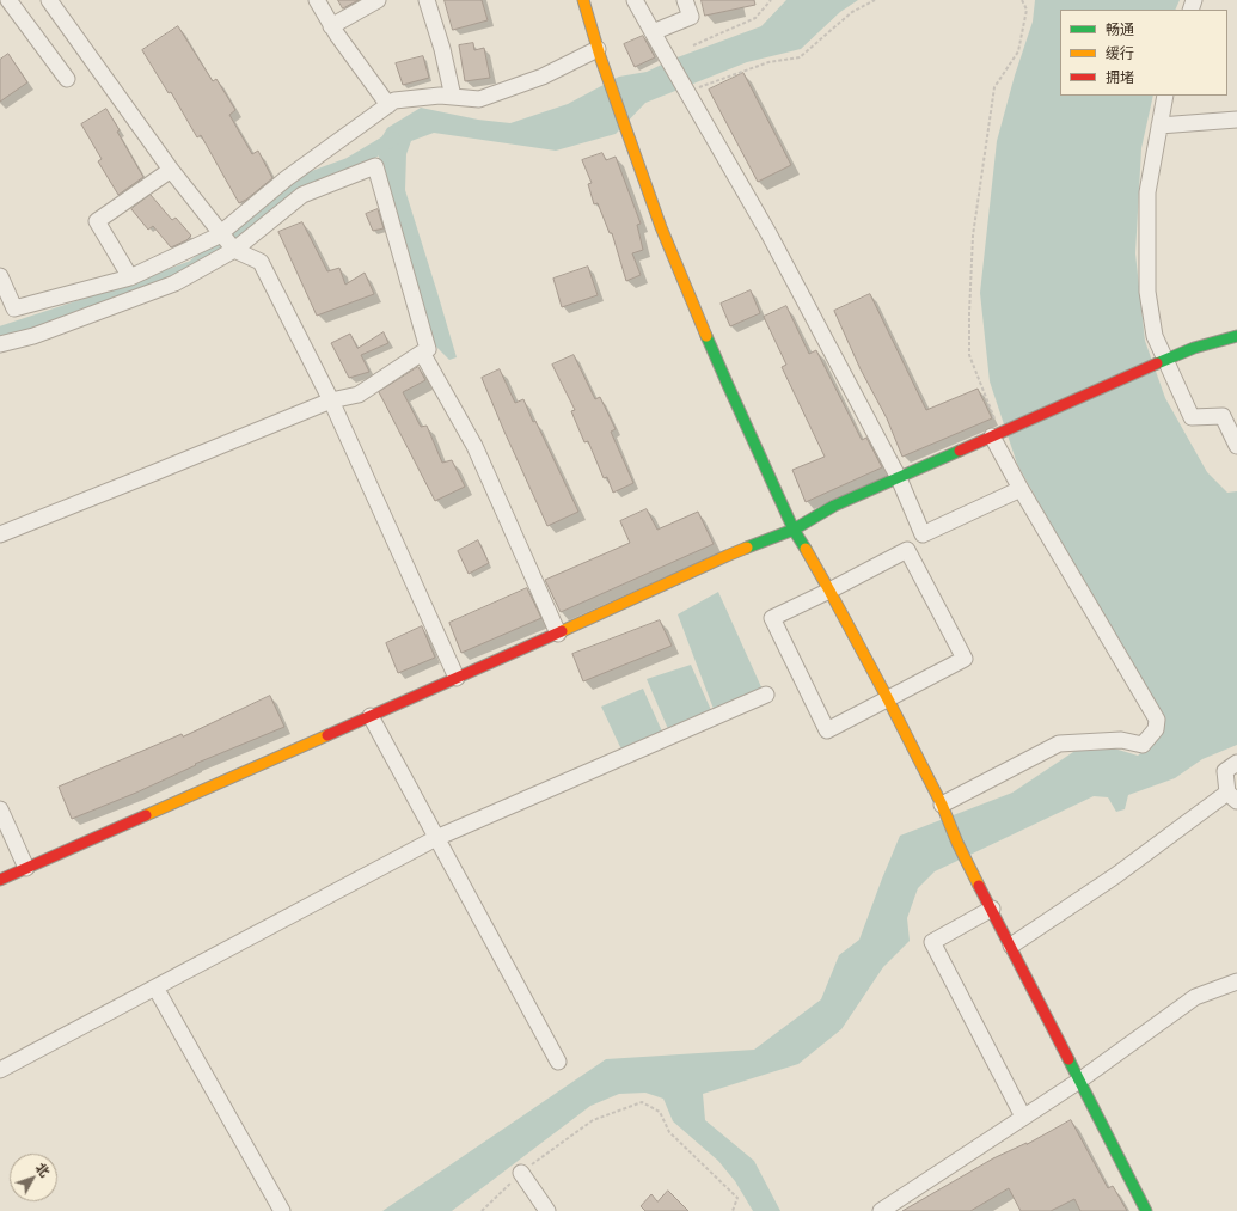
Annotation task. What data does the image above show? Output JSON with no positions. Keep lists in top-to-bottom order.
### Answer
{
  "legend": ["畅通", "缓行", "拥堵"],
  "north": "top right"
}
